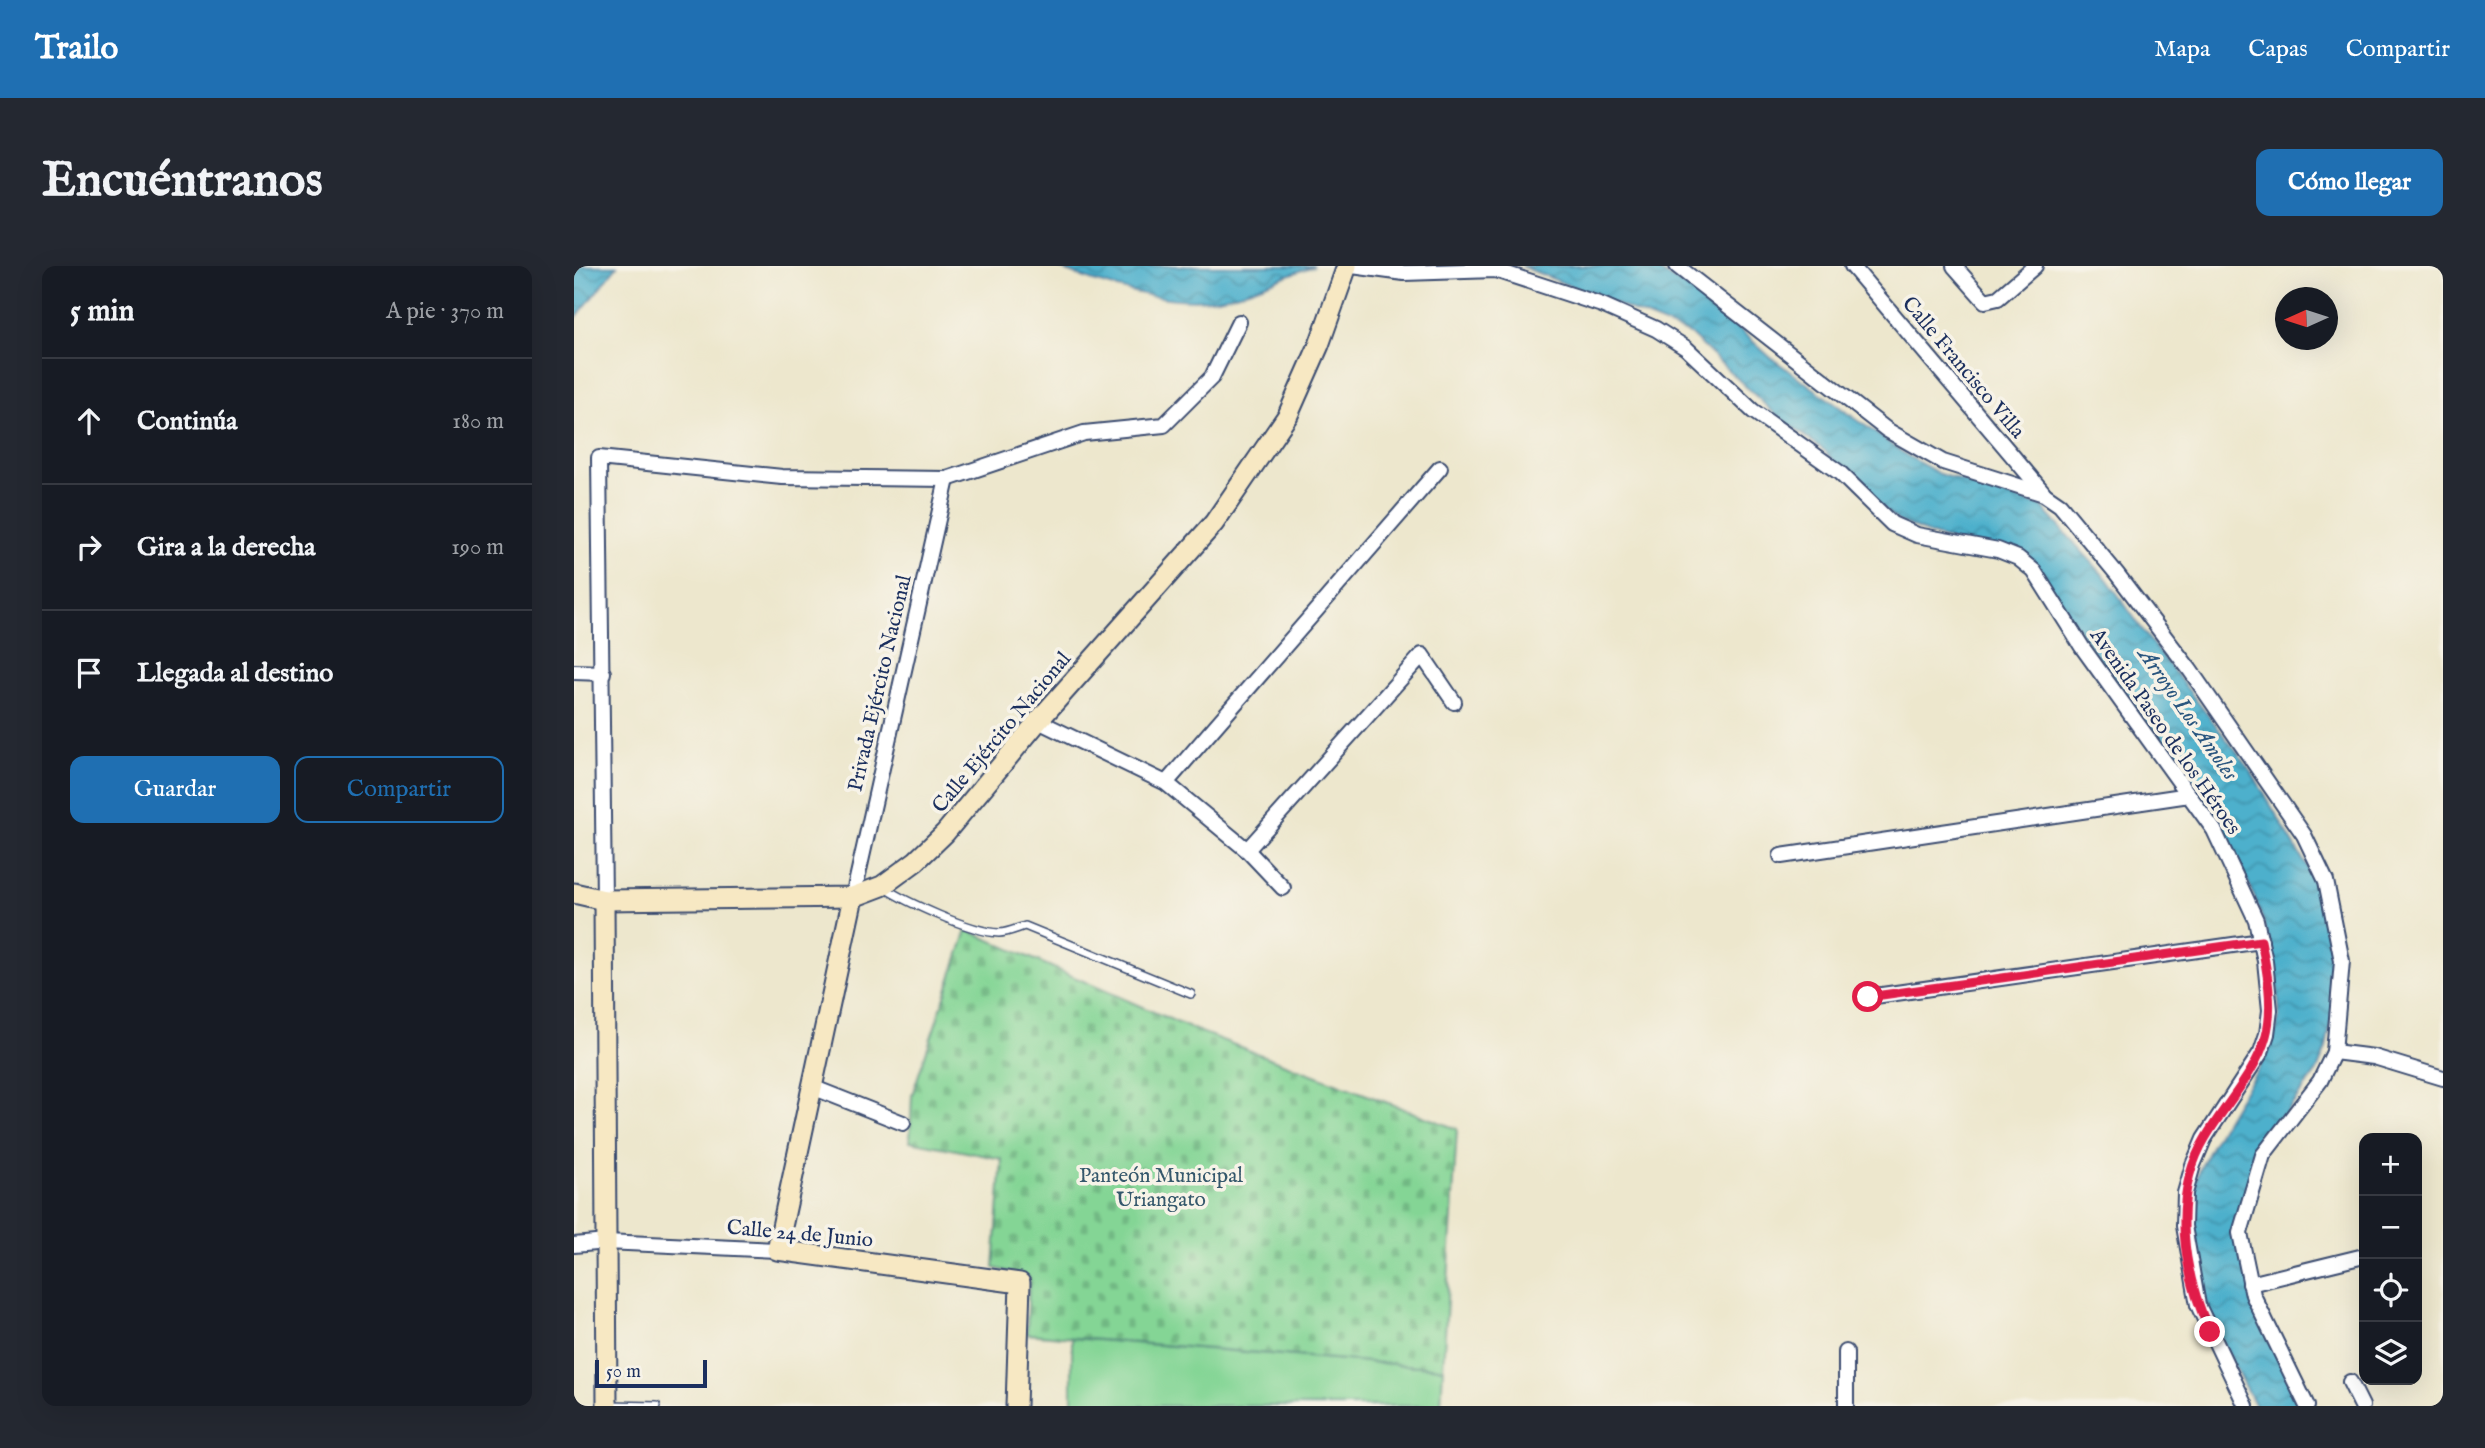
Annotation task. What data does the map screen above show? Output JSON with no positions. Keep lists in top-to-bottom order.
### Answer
{
  "streets": {
    "street": [
      "Calle Francisco Villa",
      "Privada Ejército Nacional",
      "Avenida Paseo de los Héroes",
      "Calle Ejército Nacional",
      "Calle 24 de Junio"
    ]
  },
  "crossings": [
    ["Privada Ejército Nacional", "Calle Ejército Nacional"],
    ["Avenida Paseo de los Héroes", "Calle Ejército Nacional"]
  ],
  "water": ["Arroyo Los Amoles"],
  "parks": ["Panteón Municipal Uriangato"],
  "scale_bar": "50 m",
  "north": "left",
  "page": {
    "header": "Trailo",
    "nav": ["Mapa", "Capas", "Compartir"],
    "buttons": [
      "Cómo llegar",
      ["Guardar", "Compartir"]
    ],
    "title": "Encuéntranos",
    "heading": ["5 min", "A pie · 370 m"],
    "list": [
      ["Continúa", "180 m"],
      ["Gira a la derecha", "190 m"],
      "Llegada al destino"
    ],
    "map_buttons": ["+", "−"],
    "scale": "50 m"
  }
}
